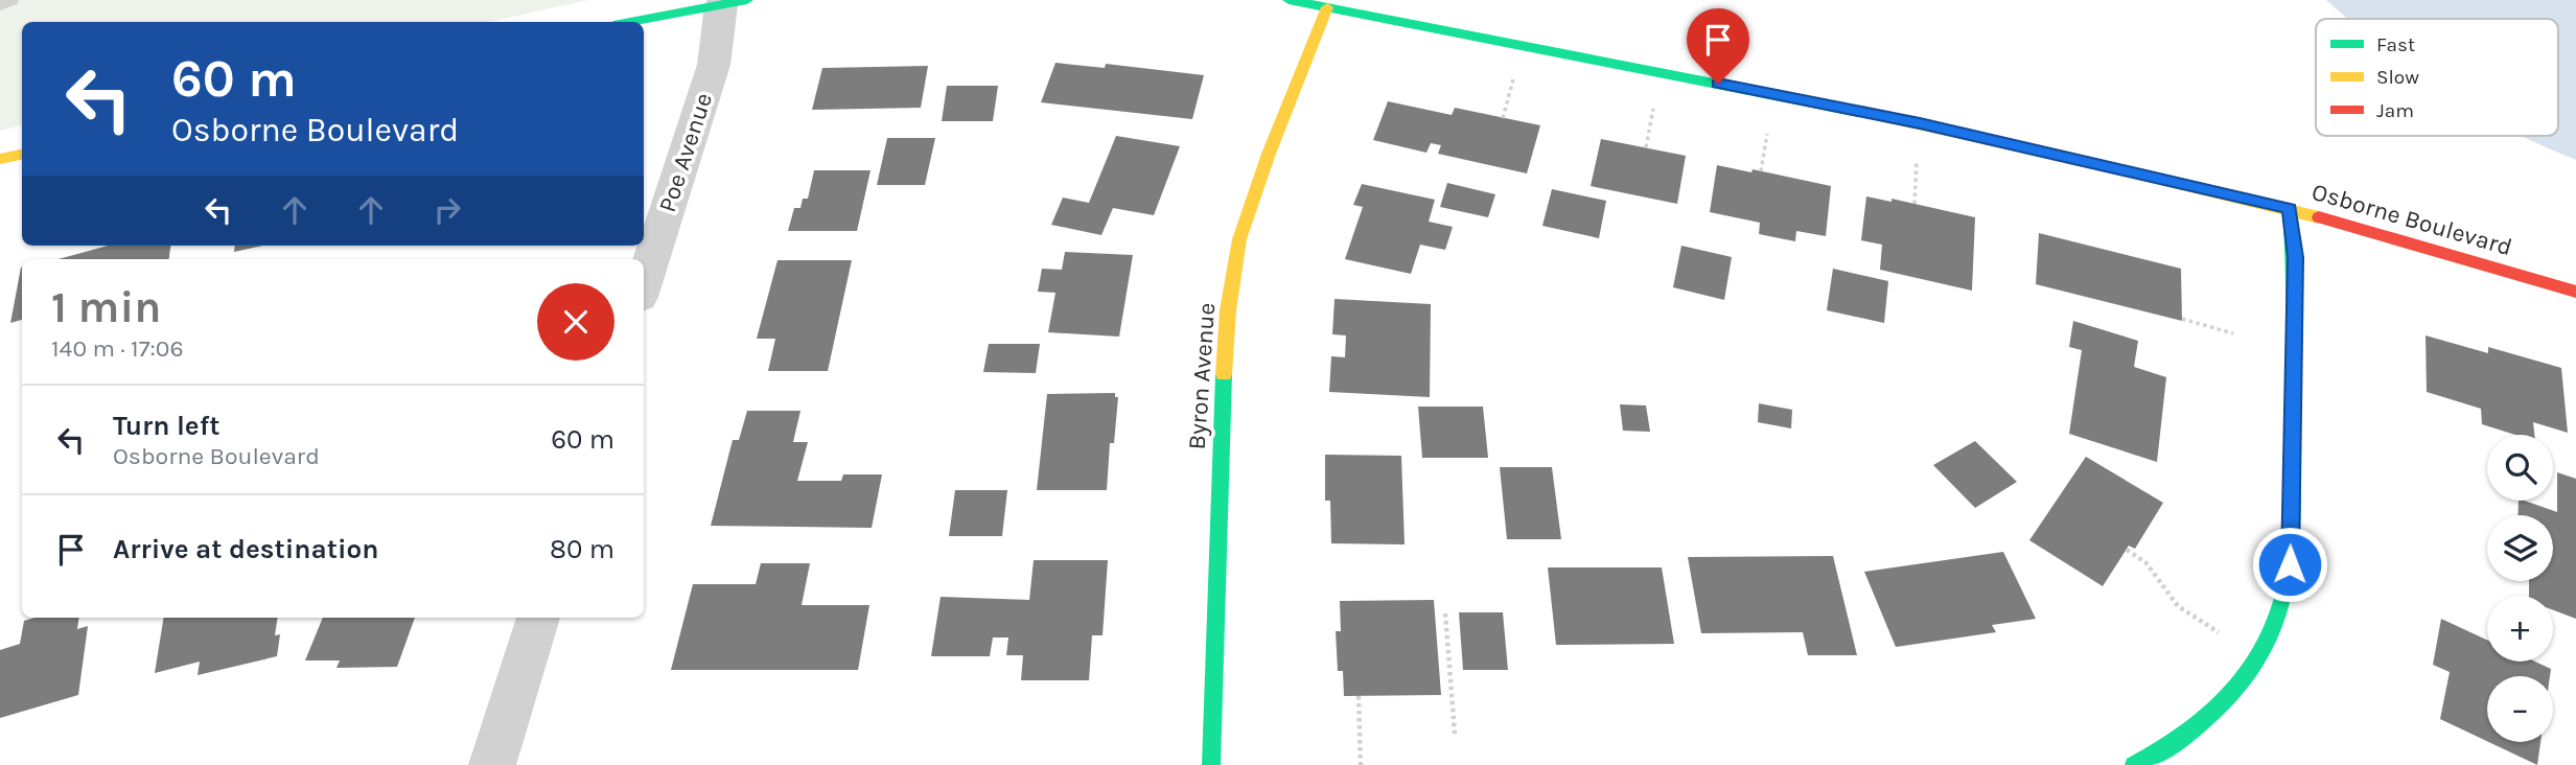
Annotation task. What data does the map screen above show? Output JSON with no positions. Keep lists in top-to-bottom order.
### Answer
{
  "streets": {
    "street": ["Poe Avenue", "Osborne Boulevard", "Byron Avenue"]
  },
  "crossings": [
    ["Osborne Boulevard", "Byron Avenue"]
  ],
  "legend": ["Fast", "Slow", "Jam"],
  "page": {
    "turn": ["60 m", "Osborne Boulevard"],
    "heading": ["1 min", "140 m · 17:06"],
    "list": [
      {
        "name": "Turn left",
        "note": "Osborne Boulevard",
        "value": "60 m"
      },
      {
        "name": "Arrive at destination",
        "value": "80 m"
      }
    ],
    "map_buttons": ["+", "−"]
  }
}
